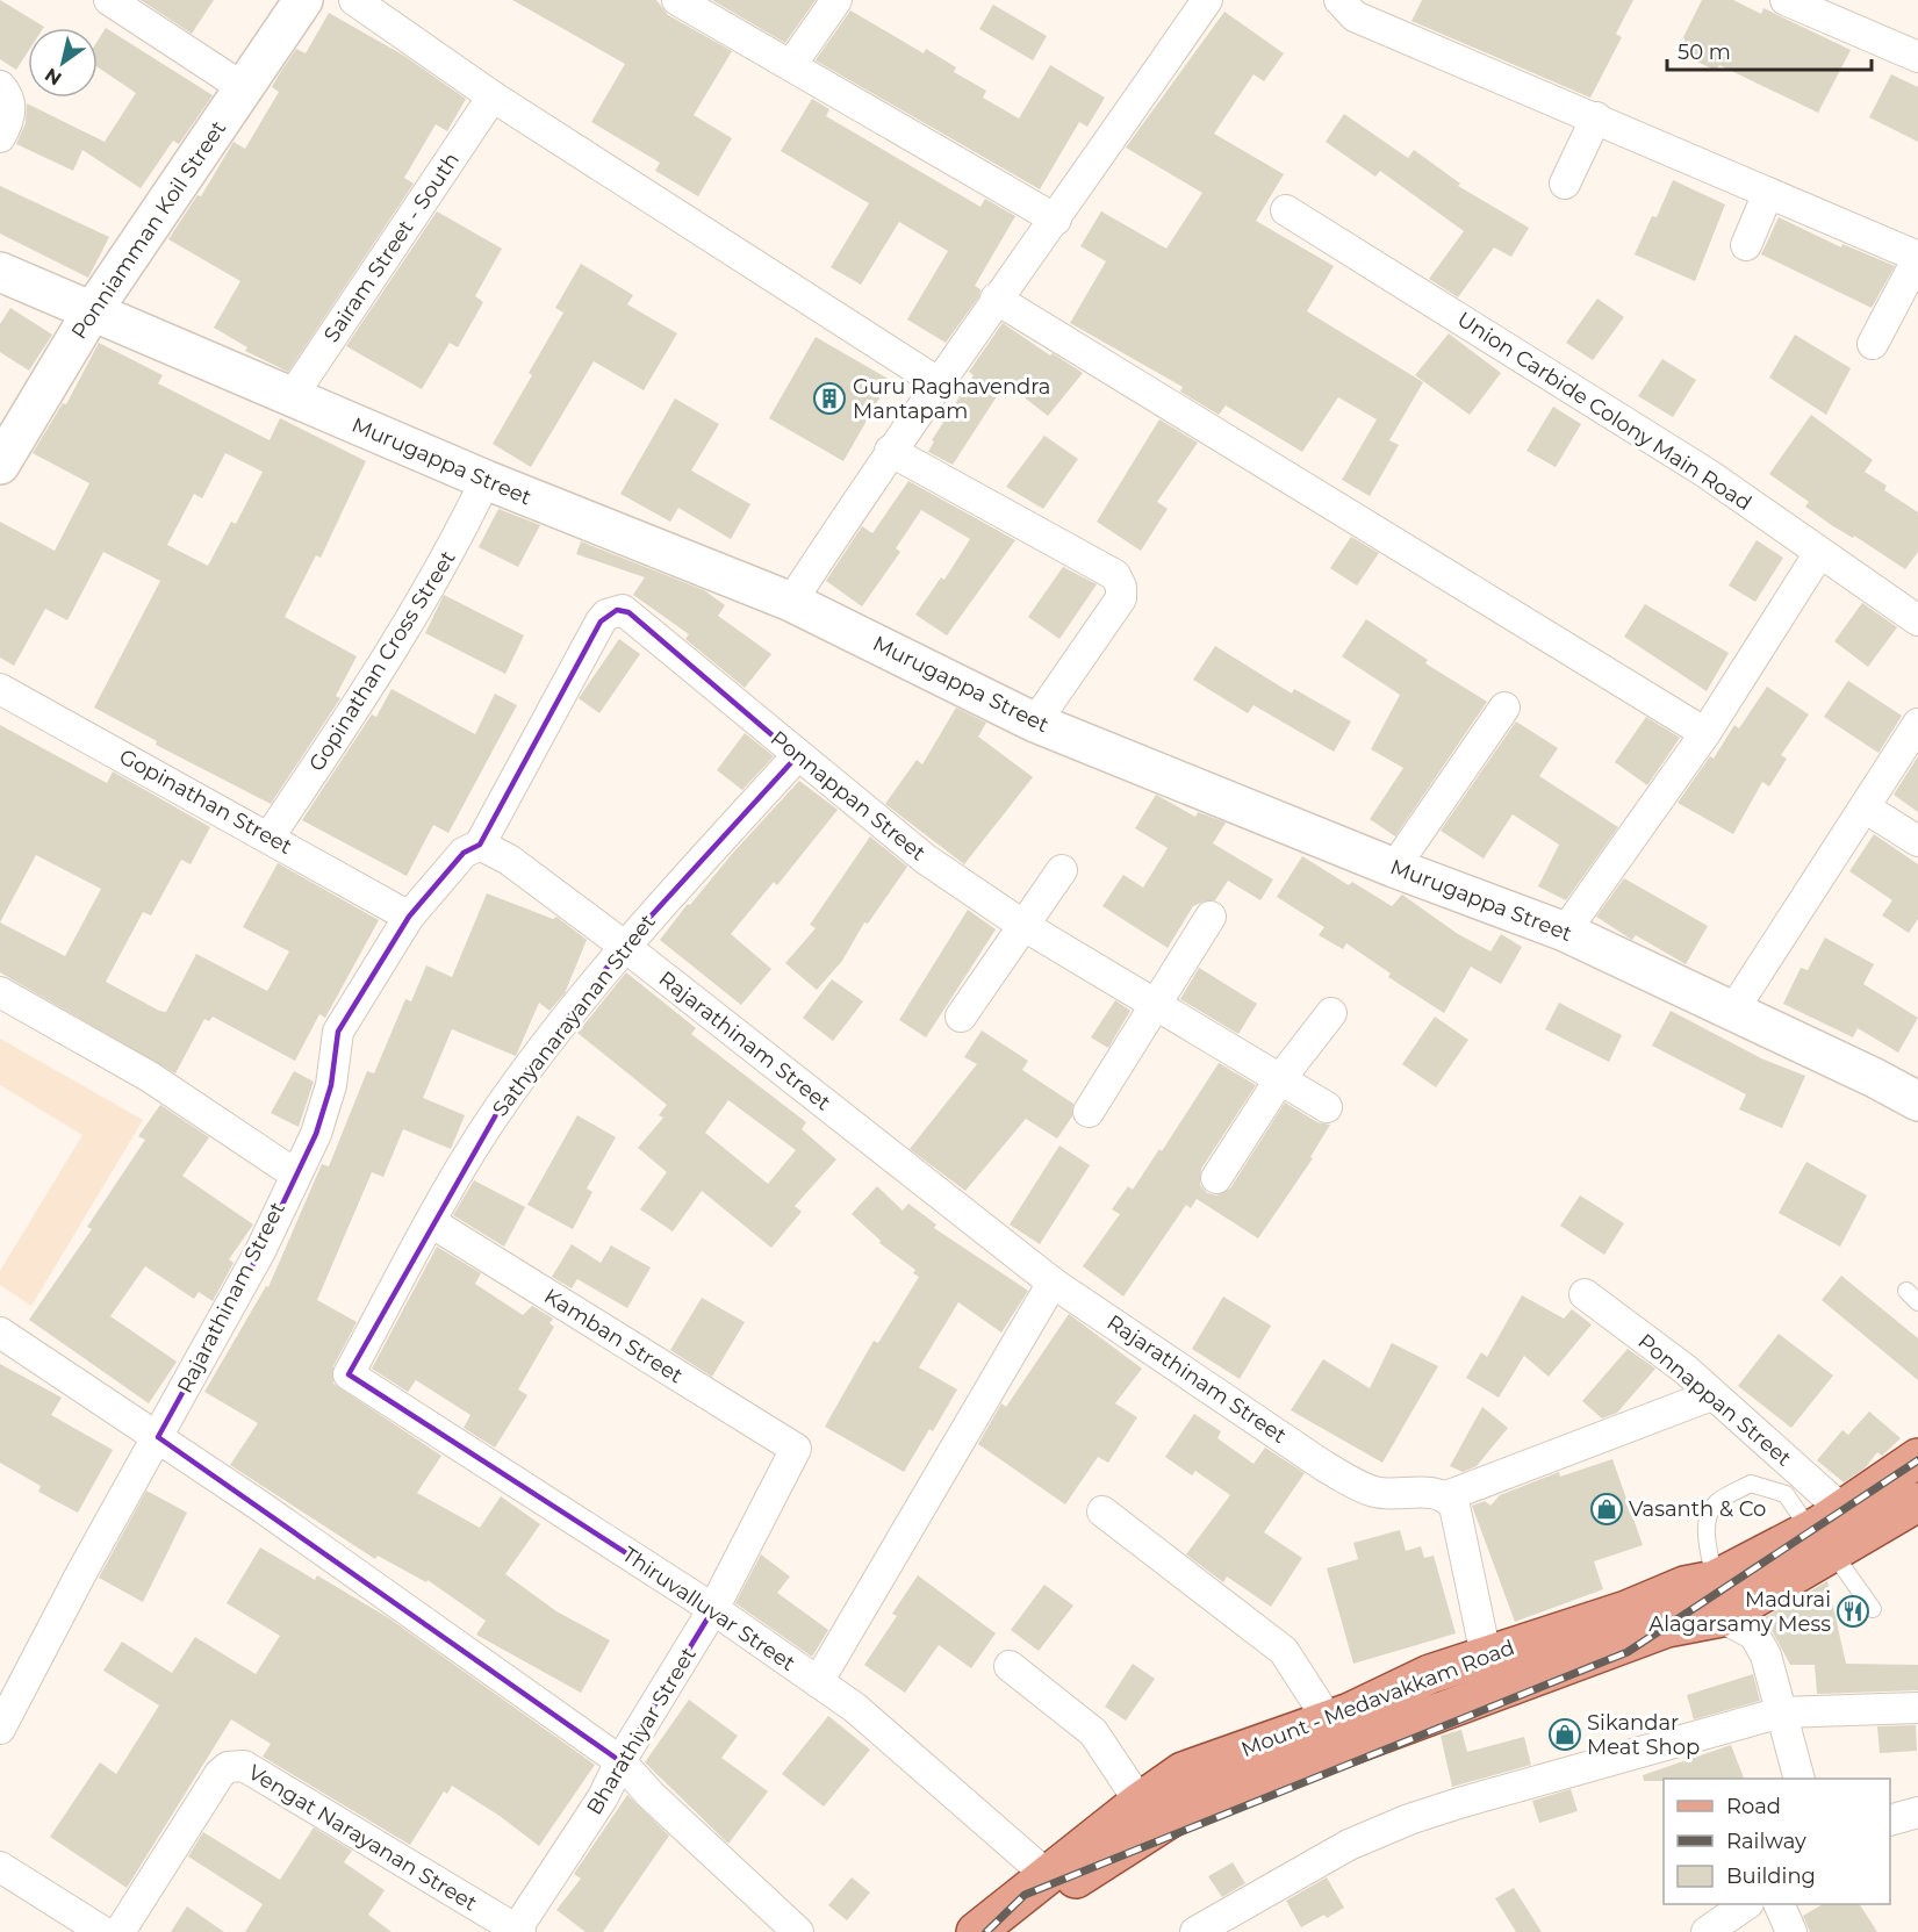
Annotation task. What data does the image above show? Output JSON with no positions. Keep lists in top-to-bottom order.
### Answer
{
  "streets": {
    "main road": ["Mount - Medavakkam Road"],
    "street": [
      "Ponniamman Koil Street",
      "Sairam Street - South",
      "Union Carbide Colony Main Road",
      "Murugappa Street",
      "Gopinathan Cross Street",
      "Ponnappan Street",
      "Gopinathan Street",
      "Sathyanarayanan Street",
      "Rajarathinam Street",
      "Kamban Street",
      "Thiruvalluvar Street",
      "Bharathiyar Street",
      "Vengat Narayanan Street"
    ]
  },
  "crossings": [
    ["Ponniamman Koil Street", "Murugappa Street"],
    ["Sairam Street - South", "Murugappa Street"],
    ["Murugappa Street", "Gopinathan Cross Street"],
    ["Gopinathan Cross Street", "Gopinathan Street"],
    ["Ponnappan Street", "Sathyanarayanan Street"],
    ["Ponnappan Street", "Rajarathinam Street"],
    ["Ponnappan Street", "Mount - Medavakkam Road"],
    ["Gopinathan Street", "Rajarathinam Street"],
    ["Sathyanarayanan Street", "Rajarathinam Street"],
    ["Sathyanarayanan Street", "Kamban Street"],
    ["Sathyanarayanan Street", "Thiruvalluvar Street"],
    ["Kamban Street", "Bharathiyar Street"],
    ["Thiruvalluvar Street", "Mount - Medavakkam Road"],
    ["Thiruvalluvar Street", "Bharathiyar Street"],
    ["Bharathiyar Street", "Vengat Narayanan Street"]
  ],
  "places": {
    "building": ["Guru Raghavendra Mantapam"],
    "shop": ["Vasanth & Co", "Sikandar Meat Shop"],
    "restaurant": ["Madurai Alagarsamy Mess"]
  },
  "legend": ["Road", "Railway", "Building"],
  "scale_bar": "50 m",
  "north": "bottom left"
}
